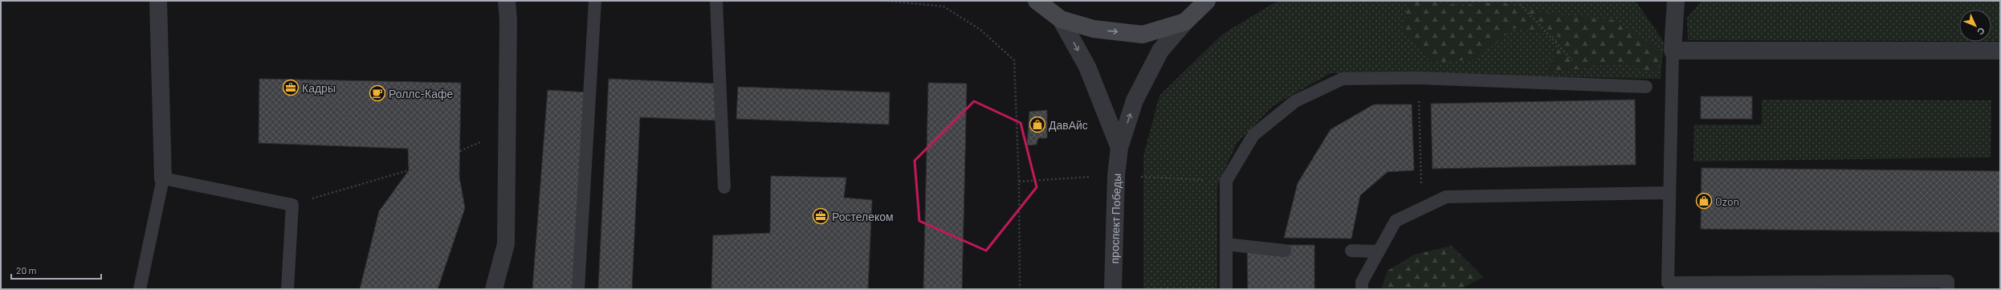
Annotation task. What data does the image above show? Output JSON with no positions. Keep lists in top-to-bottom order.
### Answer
{
  "streets": {
    "street": ["проспект Победы"]
  },
  "one_way": ["проспект Победы"],
  "places": {
    "office": ["Кадры", "Ростелеком"],
    "cafe": ["Роллс-Кафе"],
    "shop": ["ДавАйс", "Ozon"]
  },
  "scale_bar": "20 m",
  "north": "bottom right"
}
